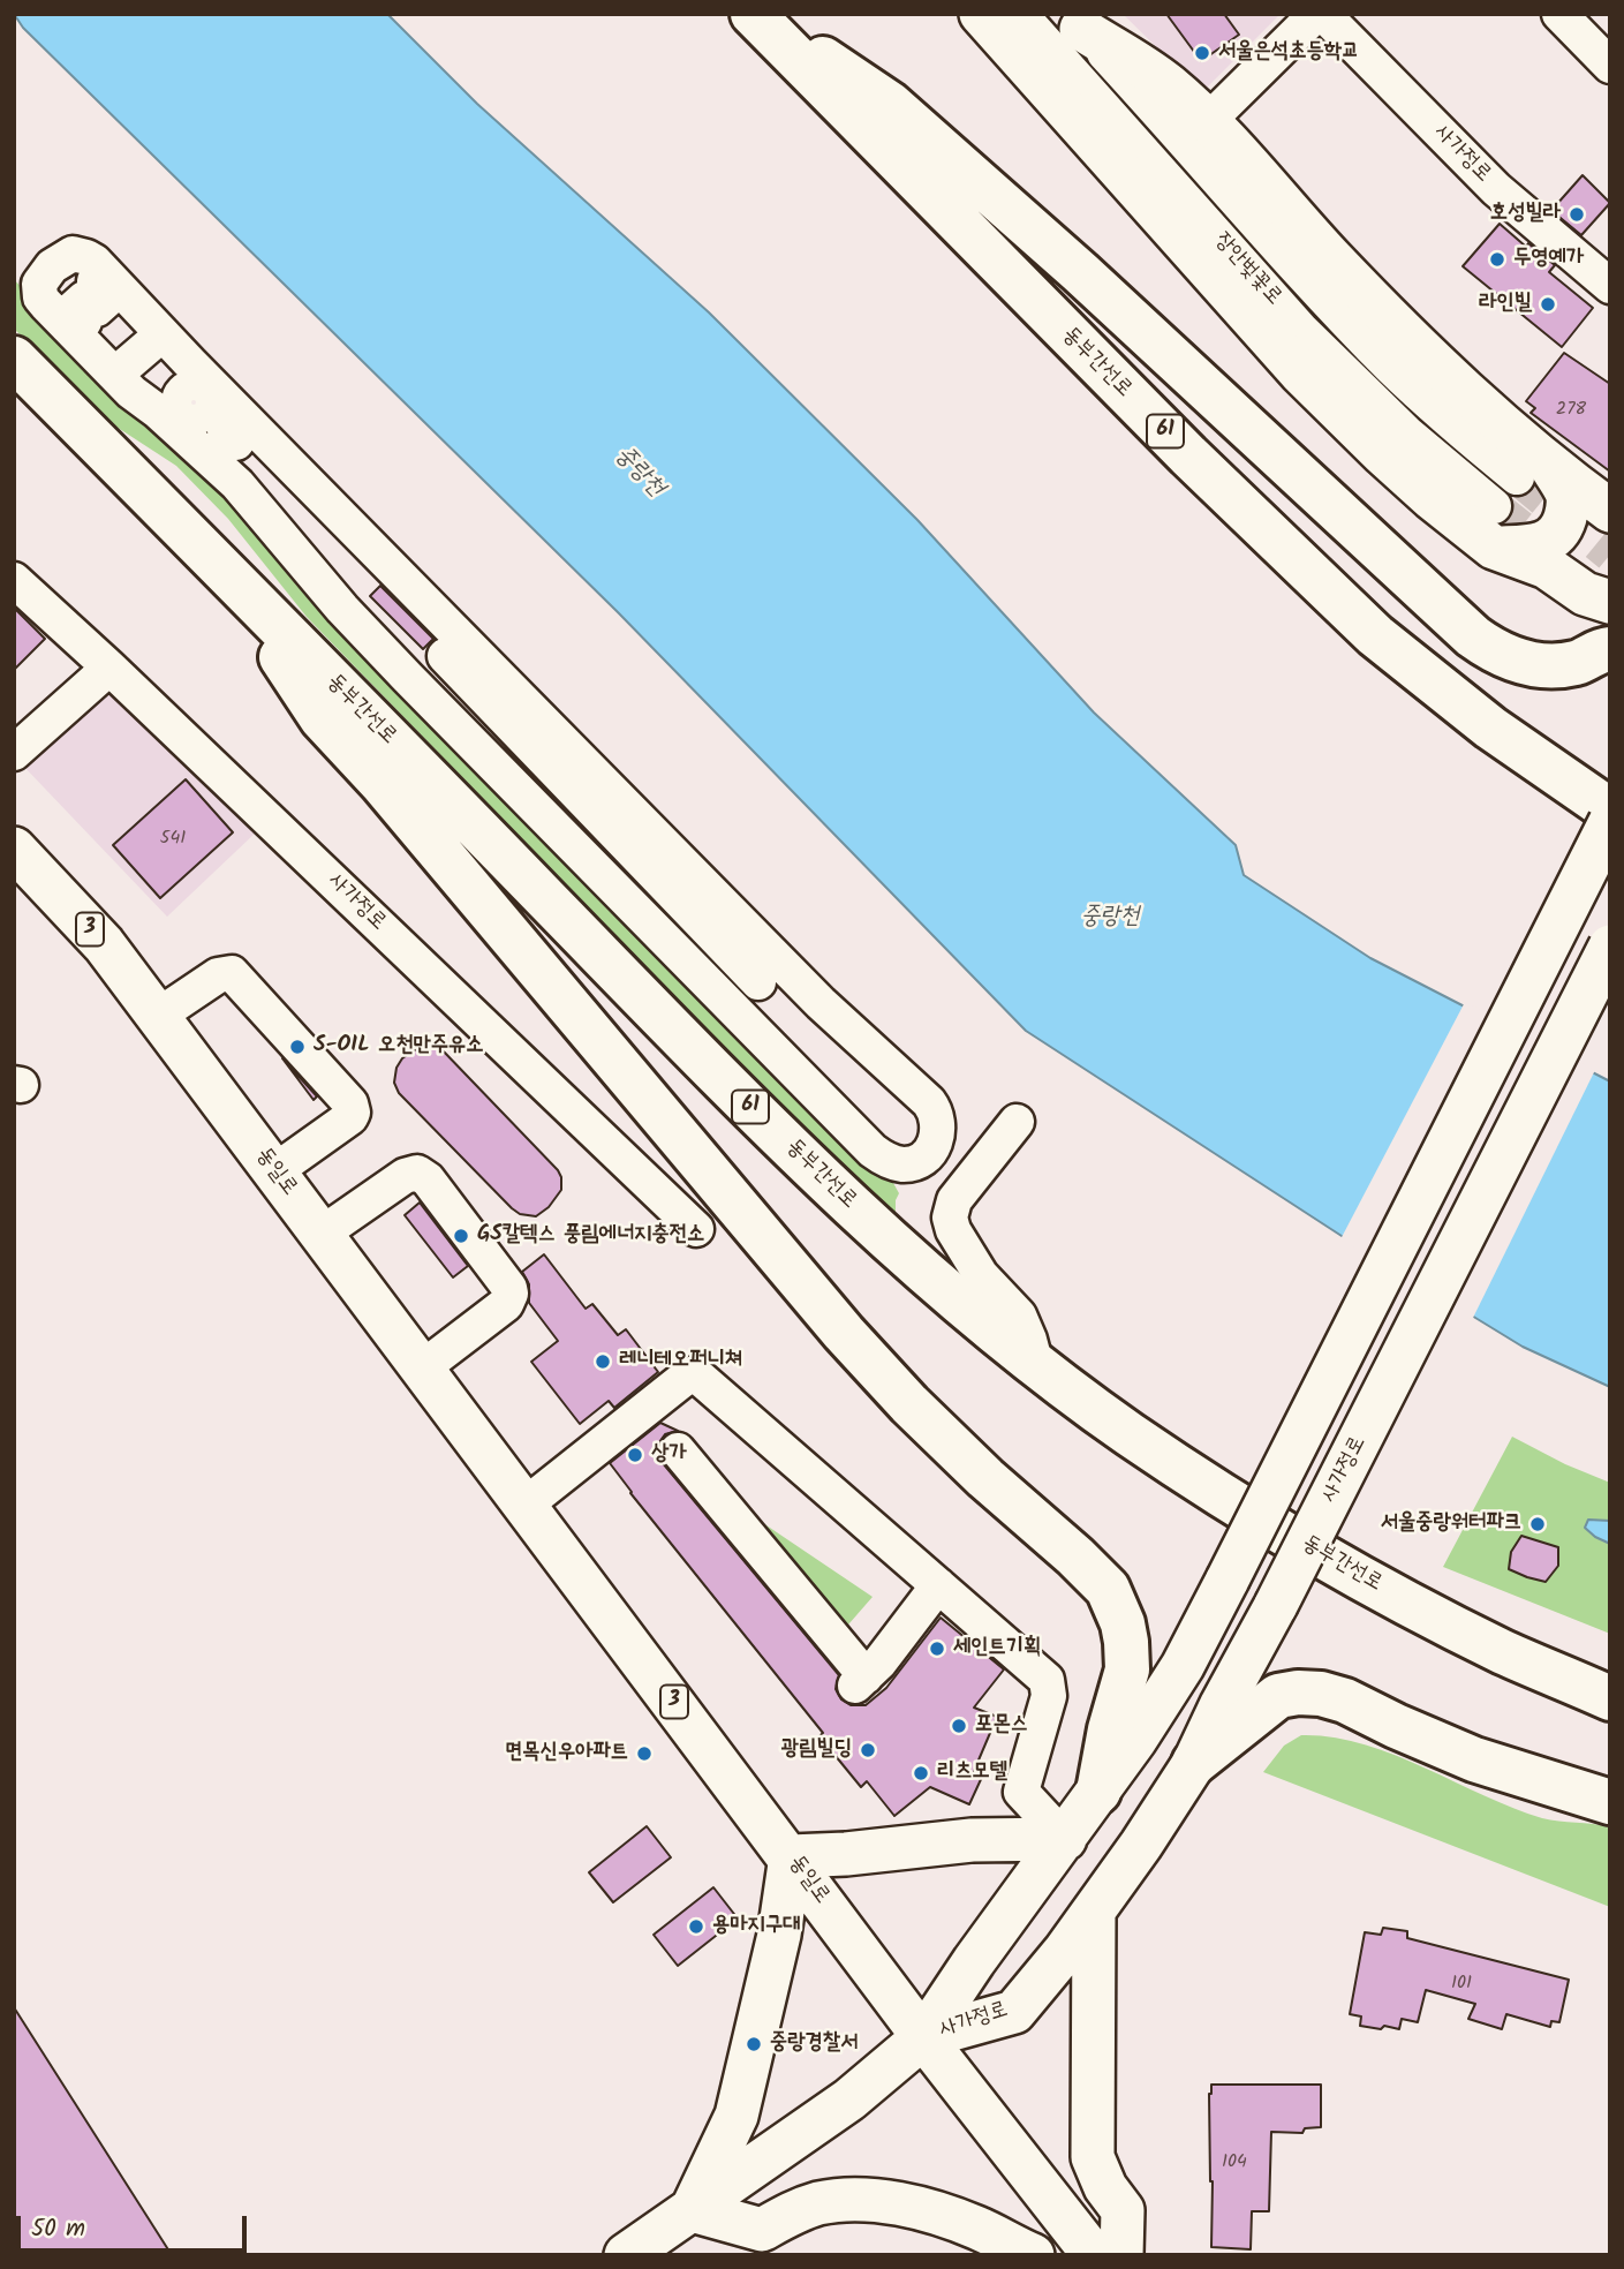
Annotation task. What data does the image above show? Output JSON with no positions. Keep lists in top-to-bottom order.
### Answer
{
  "streets": {
    "highway": ["동부간선로", "61"],
    "main road": ["사가정로", "3", "동일로"],
    "street": ["장안벚꽃로"]
  },
  "crossings": [
    ["사가정로", "동일로"]
  ],
  "water": ["중랑천"],
  "places": [
    "서울은석초등학교",
    "호성빌라",
    "두영예가",
    "라인빌",
    "S-OIL 오천만주유소",
    "GS칼텍스 풍림에너지충전소",
    "레니테오퍼니쳐",
    "상가",
    "서울중랑워터파크",
    "세인트기획",
    "포몬스",
    "광림빌딩",
    "면목신우아파트",
    "리츠모텔",
    "용마지구대",
    "중랑경찰서"
  ],
  "house_numbers": [
    "278",
    "541",
    "101",
    "104"
  ],
  "scale_bar": "50 m"
}
